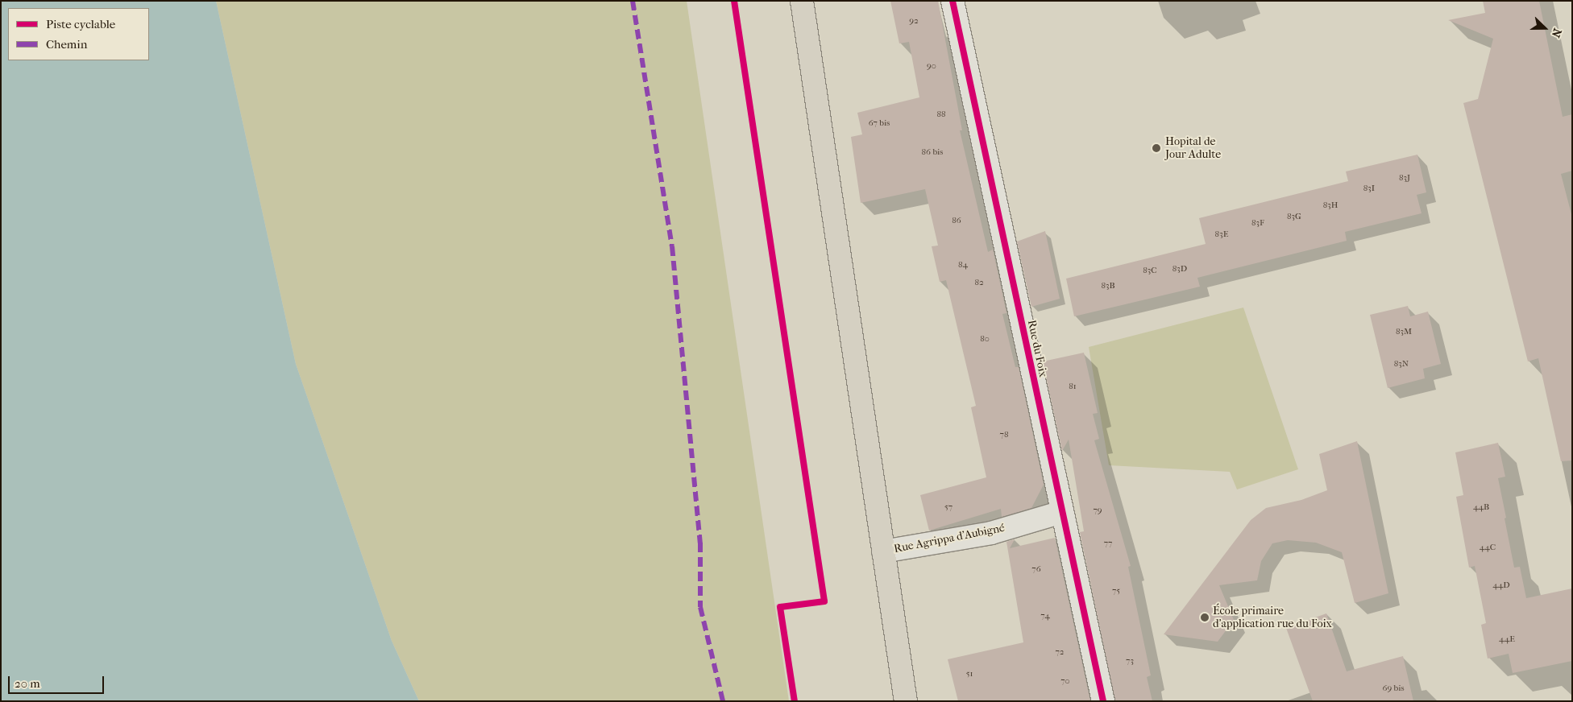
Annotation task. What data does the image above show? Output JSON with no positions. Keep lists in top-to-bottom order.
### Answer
{
  "streets": {
    "street": ["Rue du Foix", "Rue Agrippa d'Aubigné"]
  },
  "crossings": [
    ["Rue du Foix", "Rue Agrippa d'Aubigné"]
  ],
  "places": ["Hopital de Jour Adulte", "École primaire d'application rue du Foix"],
  "house_numbers": [
    "92",
    "90",
    "88",
    "67 bis",
    "86 bis",
    "83J",
    "83I",
    "83H",
    "83G",
    "86",
    "83F",
    "83E",
    "84",
    "83D",
    "83C",
    "82",
    "83B",
    "83M",
    "80",
    "83N",
    "81",
    "78",
    "57",
    "44B",
    "79",
    "77",
    "44C",
    "76",
    "44D",
    "75",
    "74",
    "44E",
    "72",
    "73",
    "51",
    "70",
    "69 bis"
  ],
  "legend": ["Piste cyclable", "Chemin"],
  "scale_bar": "20 m",
  "north": "right"
}
